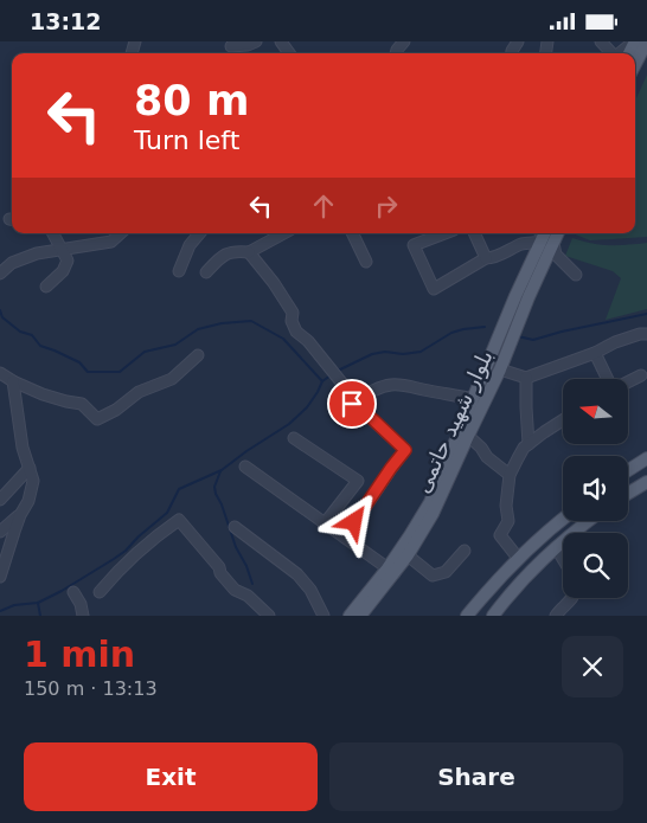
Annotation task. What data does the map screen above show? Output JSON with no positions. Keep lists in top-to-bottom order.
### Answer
{
  "streets": {
    "main road": ["بلوار شهید حاتمی"]
  },
  "north": "left",
  "page": {
    "status": "13:12",
    "turn": ["80 m", "Turn left"],
    "heading": ["1 min", "150 m · 13:13"],
    "buttons": ["Exit", "Share"]
  }
}
